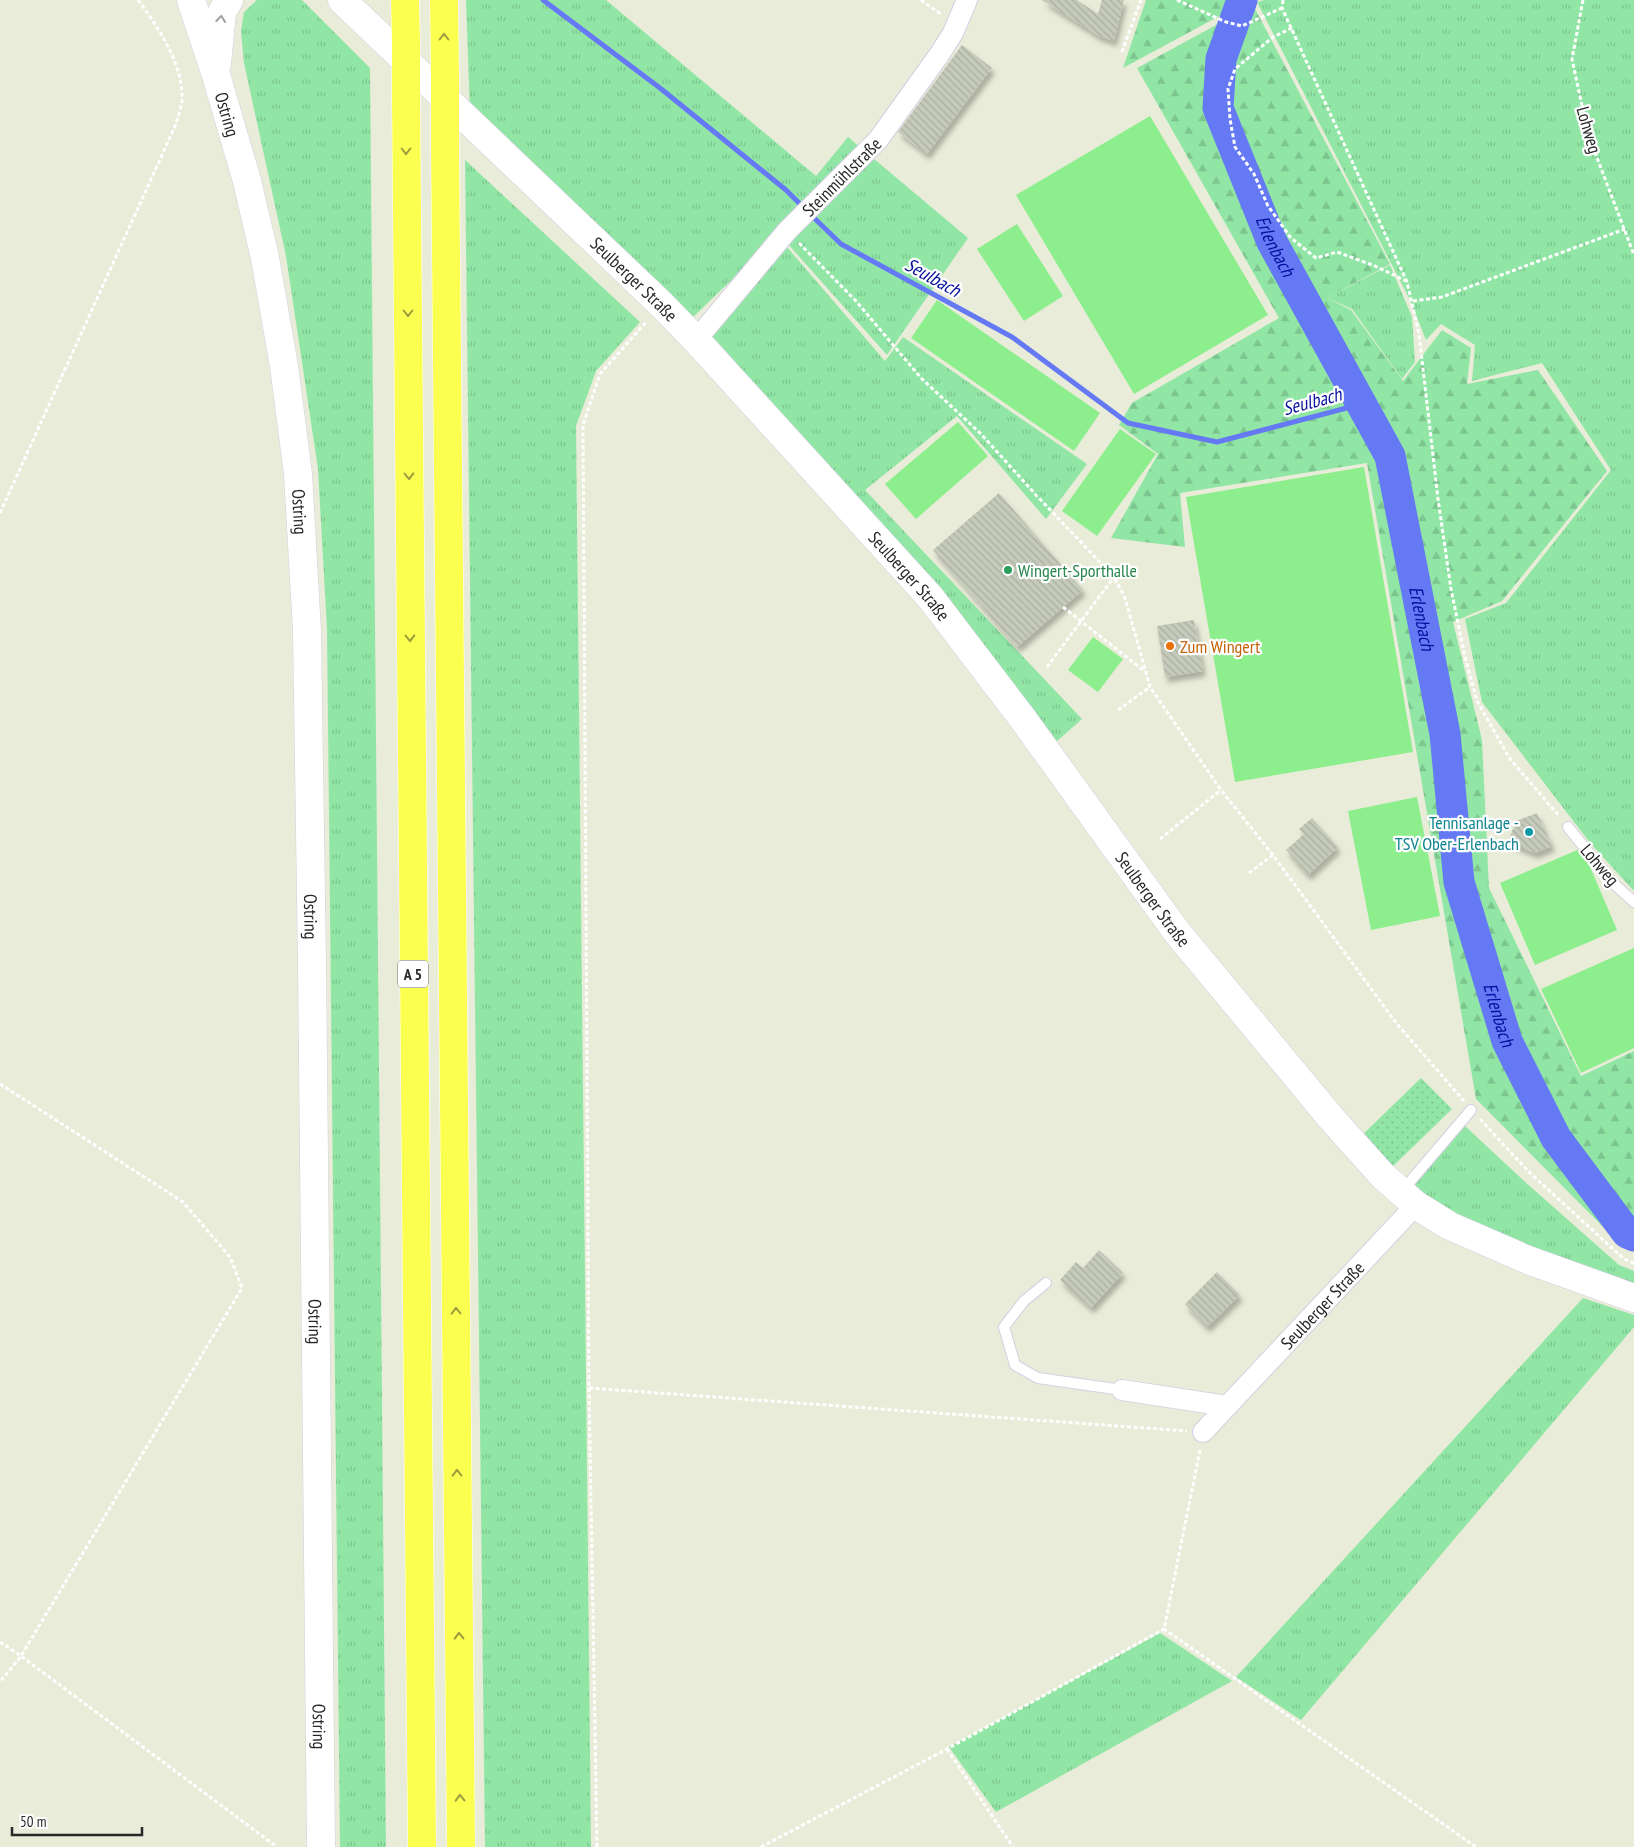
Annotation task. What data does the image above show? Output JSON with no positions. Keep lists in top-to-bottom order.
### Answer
{
  "streets": {
    "highway": ["A 5"],
    "street": ["Ostring", "Steinmühlstraße", "Seulberger Straße"],
    "lane": ["Lohweg"]
  },
  "crossings": [
    ["Steinmühlstraße", "Seulberger Straße"]
  ],
  "water": ["Erlenbach", "Seulbach"],
  "places": ["Wingert-Sporthalle", "Zum Wingert", "Tennisanlage - TSV Ober-Erlenbach"],
  "scale_bar": "50 m"
}
